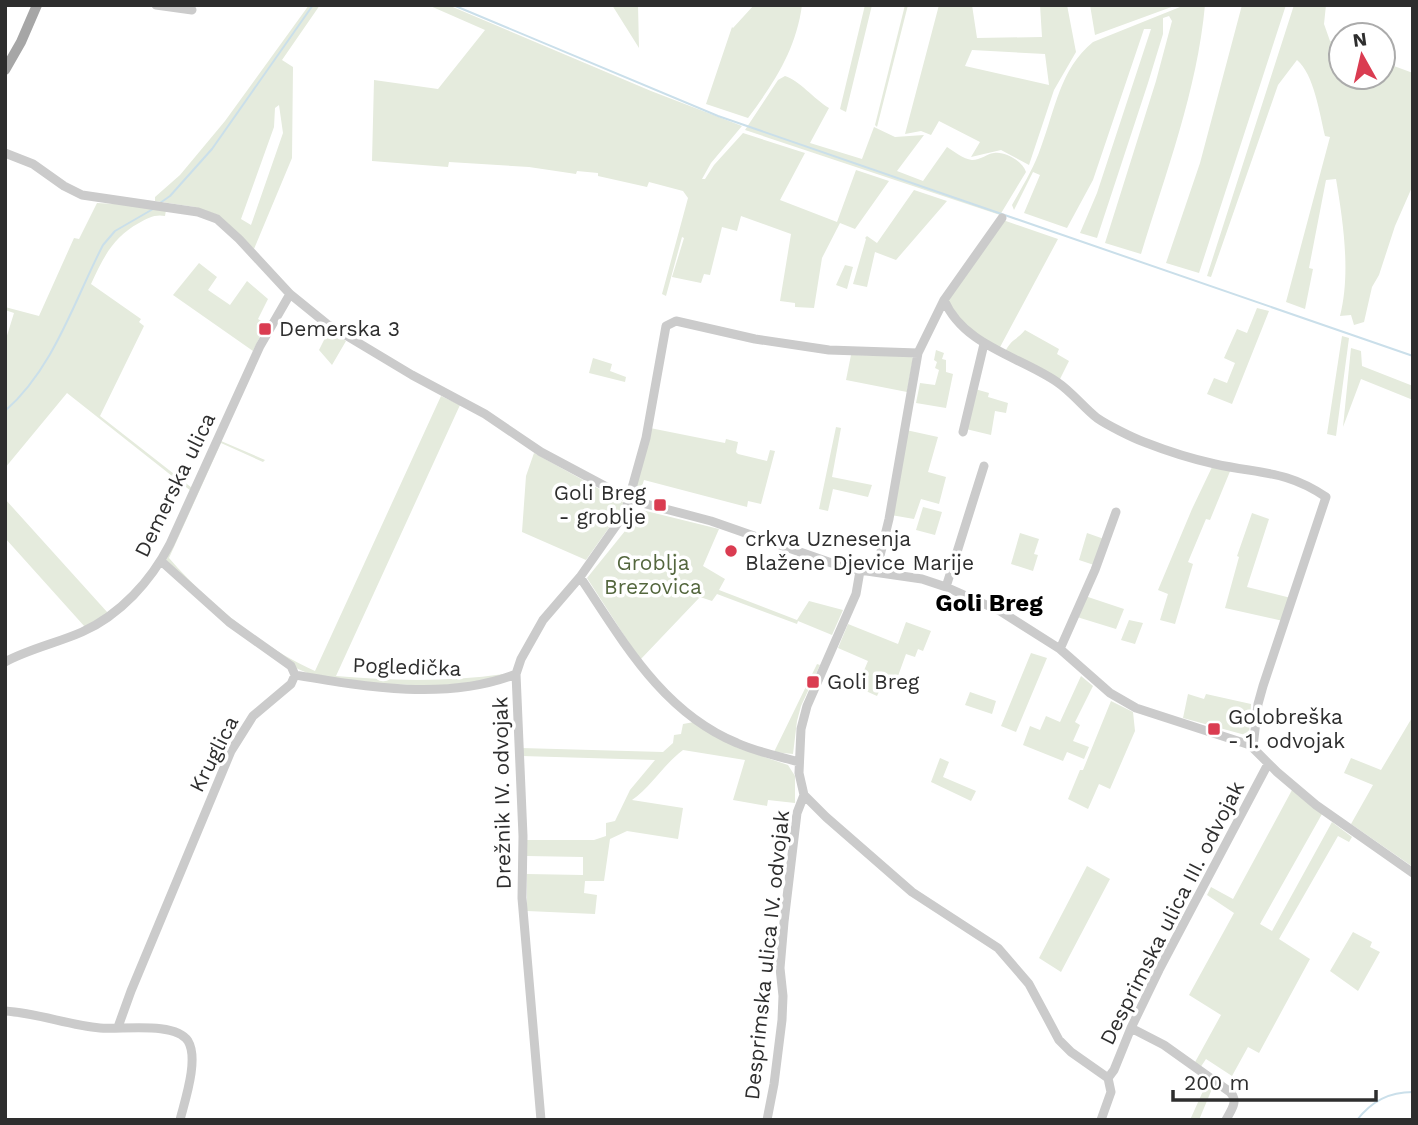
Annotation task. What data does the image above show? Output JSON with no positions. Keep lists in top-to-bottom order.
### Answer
{
  "streets": {
    "street": [
      "Demerska ulica",
      "Pogledička",
      "Kruglica",
      "Drežnik IV. odvojak",
      "Desprimska ulica III. odvojak",
      "Desprimska ulica IV. odvojak"
    ]
  },
  "crossings": [
    ["Pogledička", "Kruglica"],
    ["Pogledička", "Drežnik IV. odvojak"]
  ],
  "districts": ["Goli Breg"],
  "parks": ["Groblja Brezovica"],
  "places": {
    "transit": [
      "Demerska 3",
      "Goli Breg - groblje",
      "Goli Breg",
      "Golobreška - 1. odvojak"
    ],
    "other": ["crkva Uznesenja Blažene Djevice Marije"]
  },
  "scale_bar": "200 m",
  "north": "top"
}
